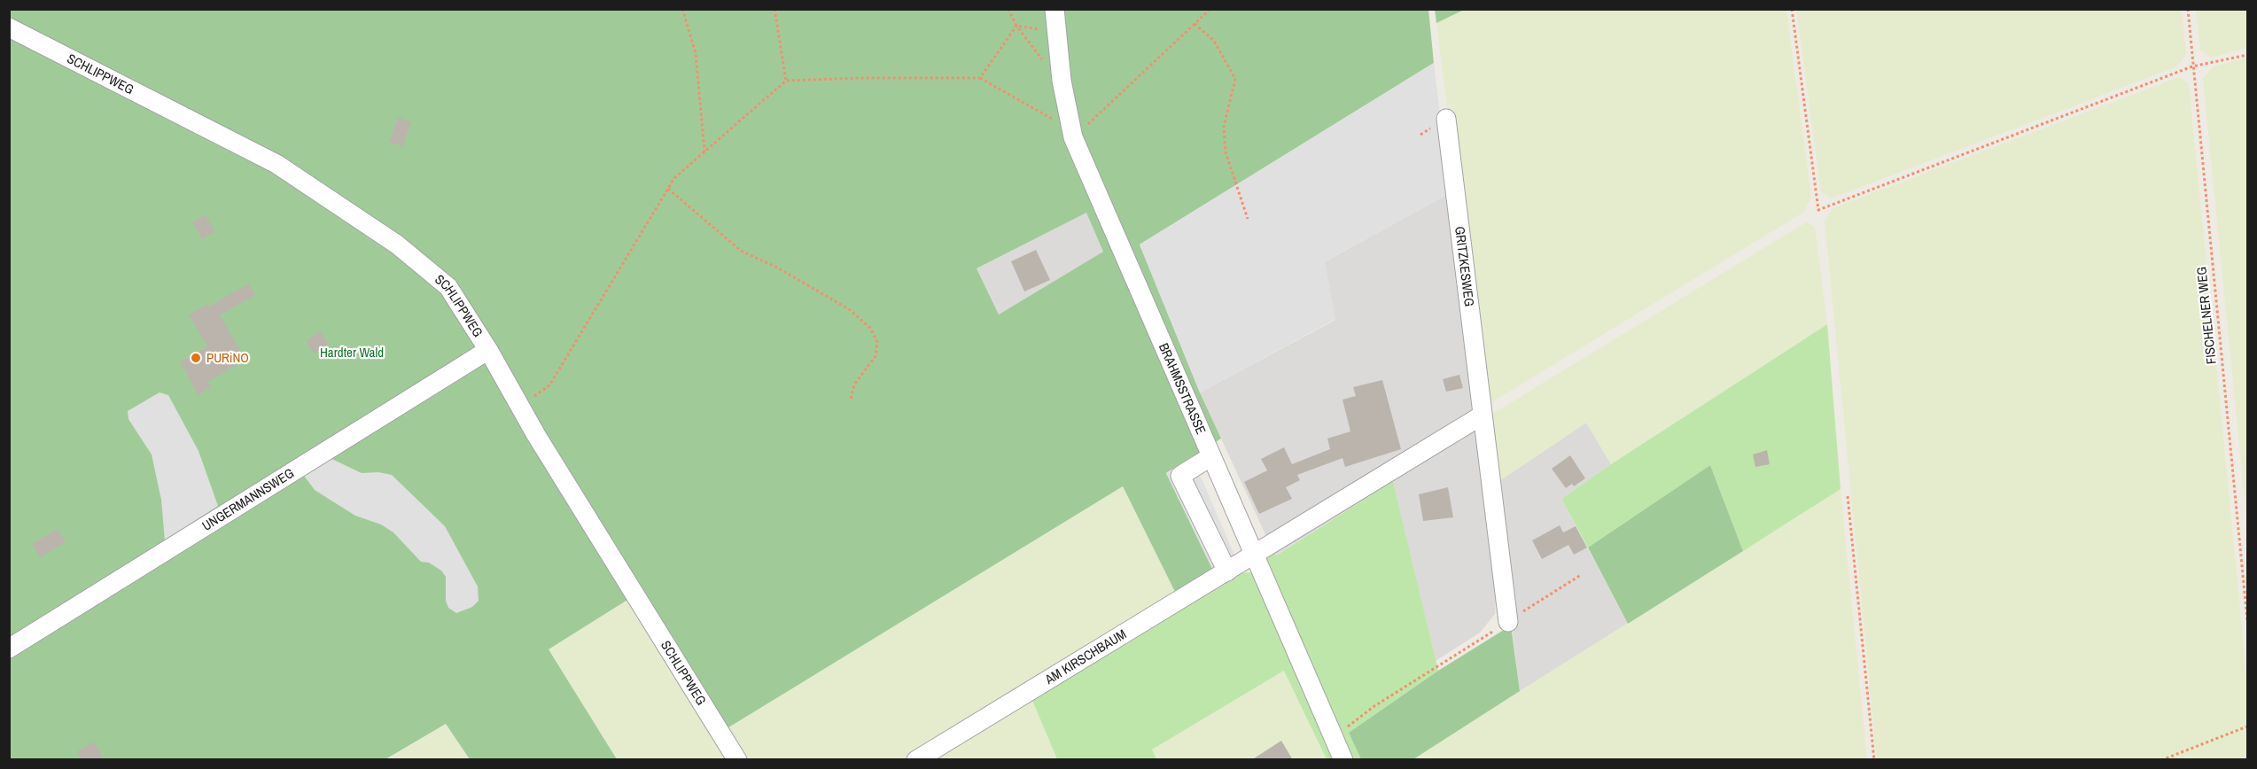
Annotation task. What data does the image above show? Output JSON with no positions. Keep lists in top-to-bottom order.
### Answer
{
  "streets": {
    "street": [
      "SCHLIPPWEG",
      "GRITZKESWEG",
      "BRAHMSSTRASSE",
      "UNGERMANNSWEG",
      "AM KIRSCHBAUM"
    ],
    "path": ["FISCHELNER WEG"]
  },
  "crossings": [
    ["SCHLIPPWEG", "UNGERMANNSWEG"],
    ["BRAHMSSTRASSE", "AM KIRSCHBAUM"]
  ],
  "parks": ["Hardter Wald"],
  "places": ["PURiNO"]
}
